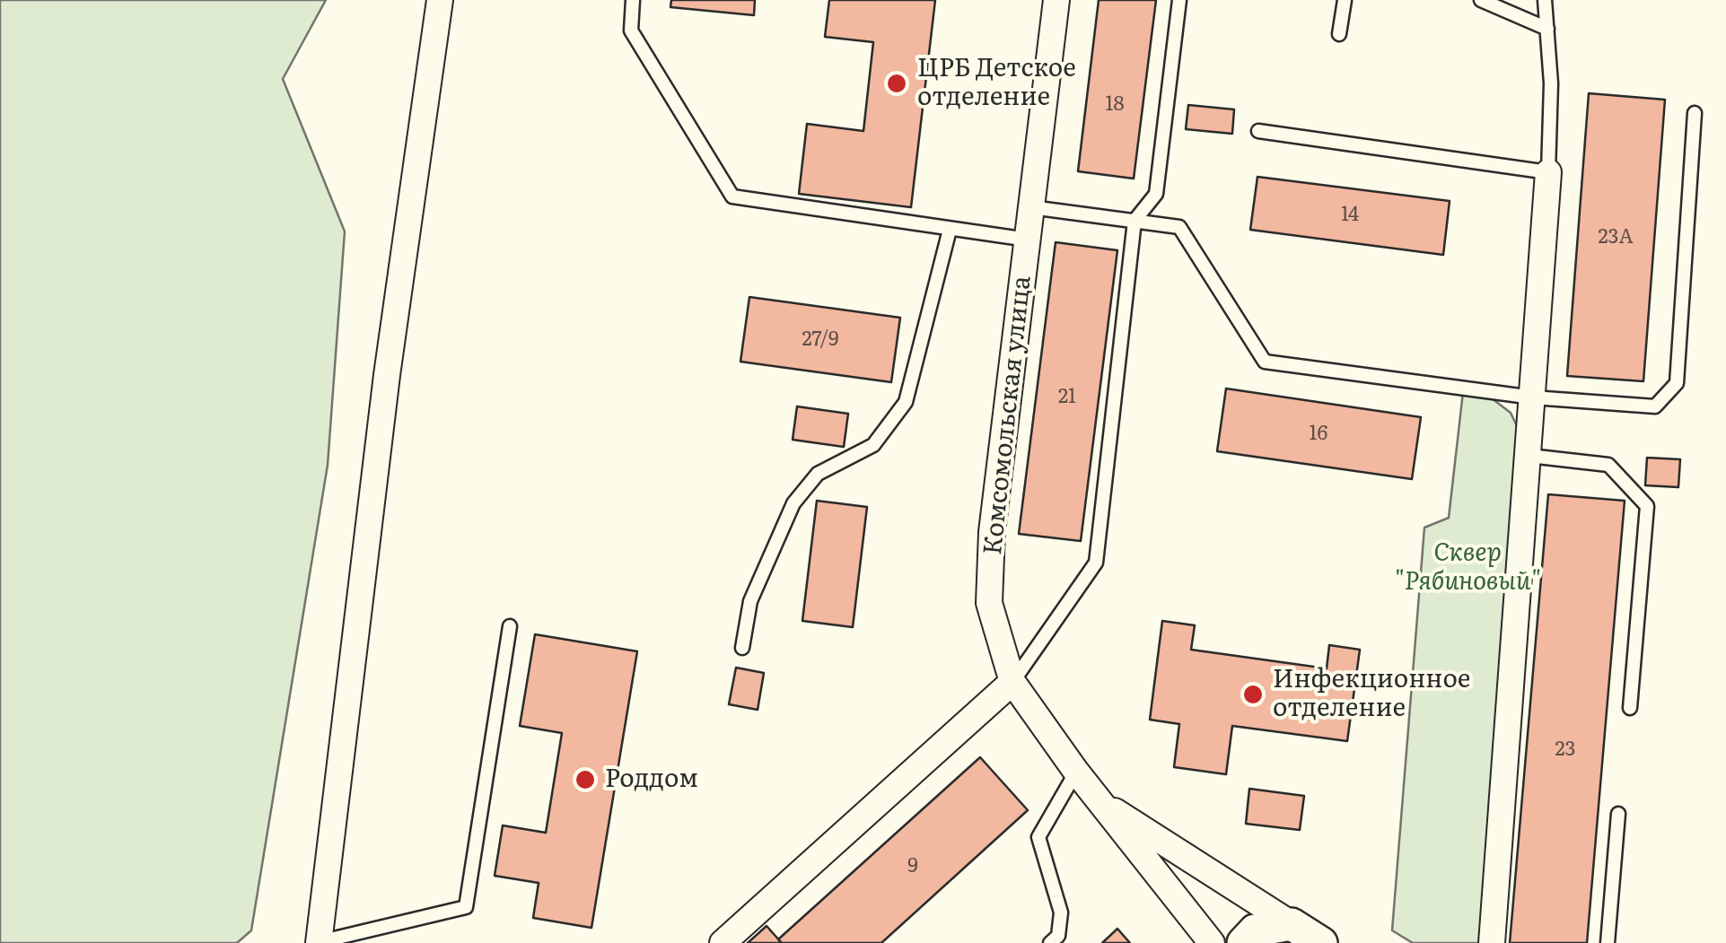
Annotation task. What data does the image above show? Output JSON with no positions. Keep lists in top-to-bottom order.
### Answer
{
  "streets": {
    "street": ["Комсомольская улица"]
  },
  "parks": ["Сквер \"Рябиновый\""],
  "places": ["ЦРБ Детское отделение", "Инфекционное отделение", "Роддом"],
  "house_numbers": [
    "18",
    "14",
    "23А",
    "27/9",
    "21",
    "16",
    "23",
    "9"
  ]
}
